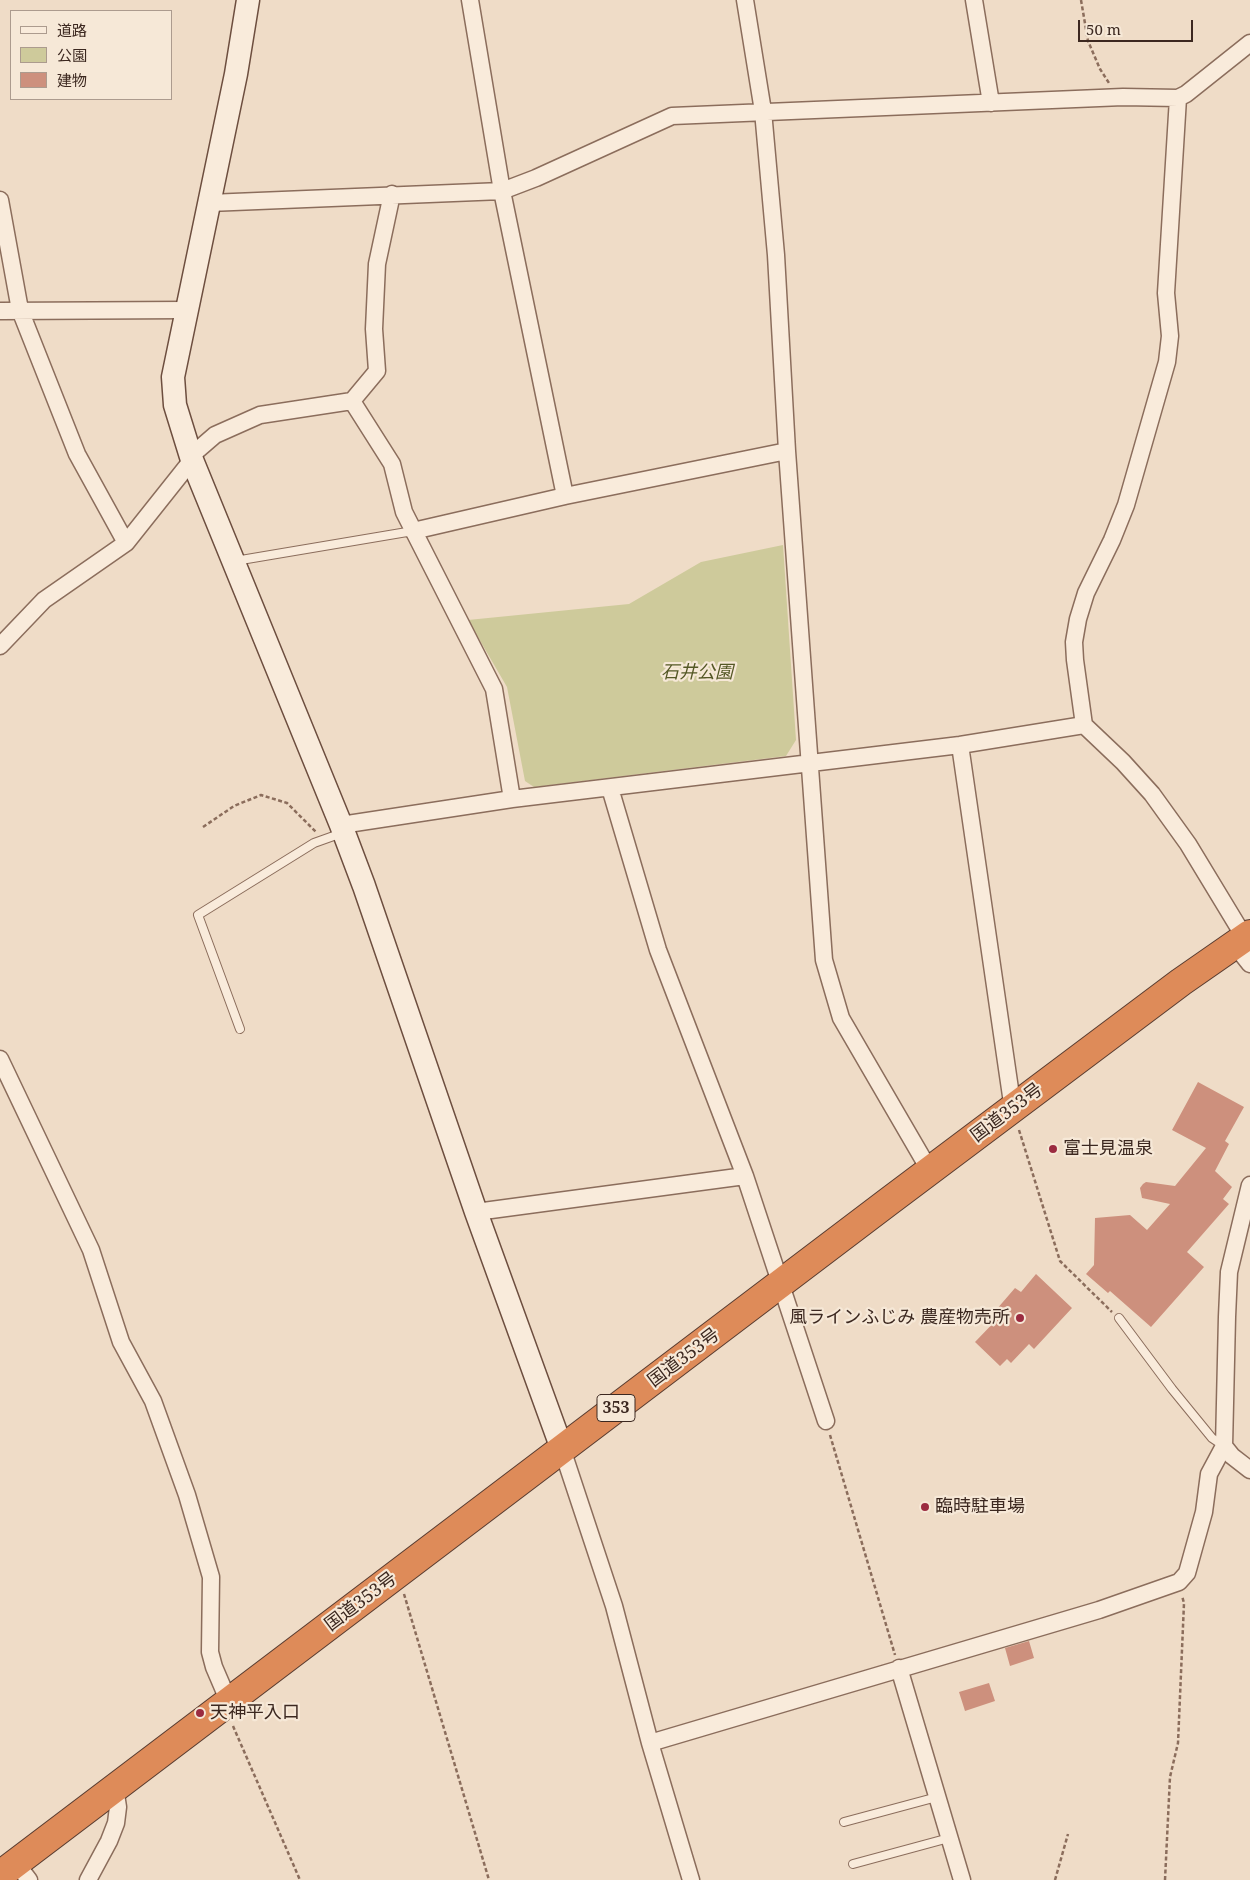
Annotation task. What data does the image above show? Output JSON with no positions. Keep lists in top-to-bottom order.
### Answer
{
  "streets": {
    "highway": ["国道353号", "353"]
  },
  "parks": ["石井公園"],
  "places": [
    "富士見温泉",
    "風ラインふじみ 農産物売所",
    "臨時駐車場",
    "天神平入口"
  ],
  "legend": ["道路", "公園", "建物"],
  "scale_bar": "50 m"
}
